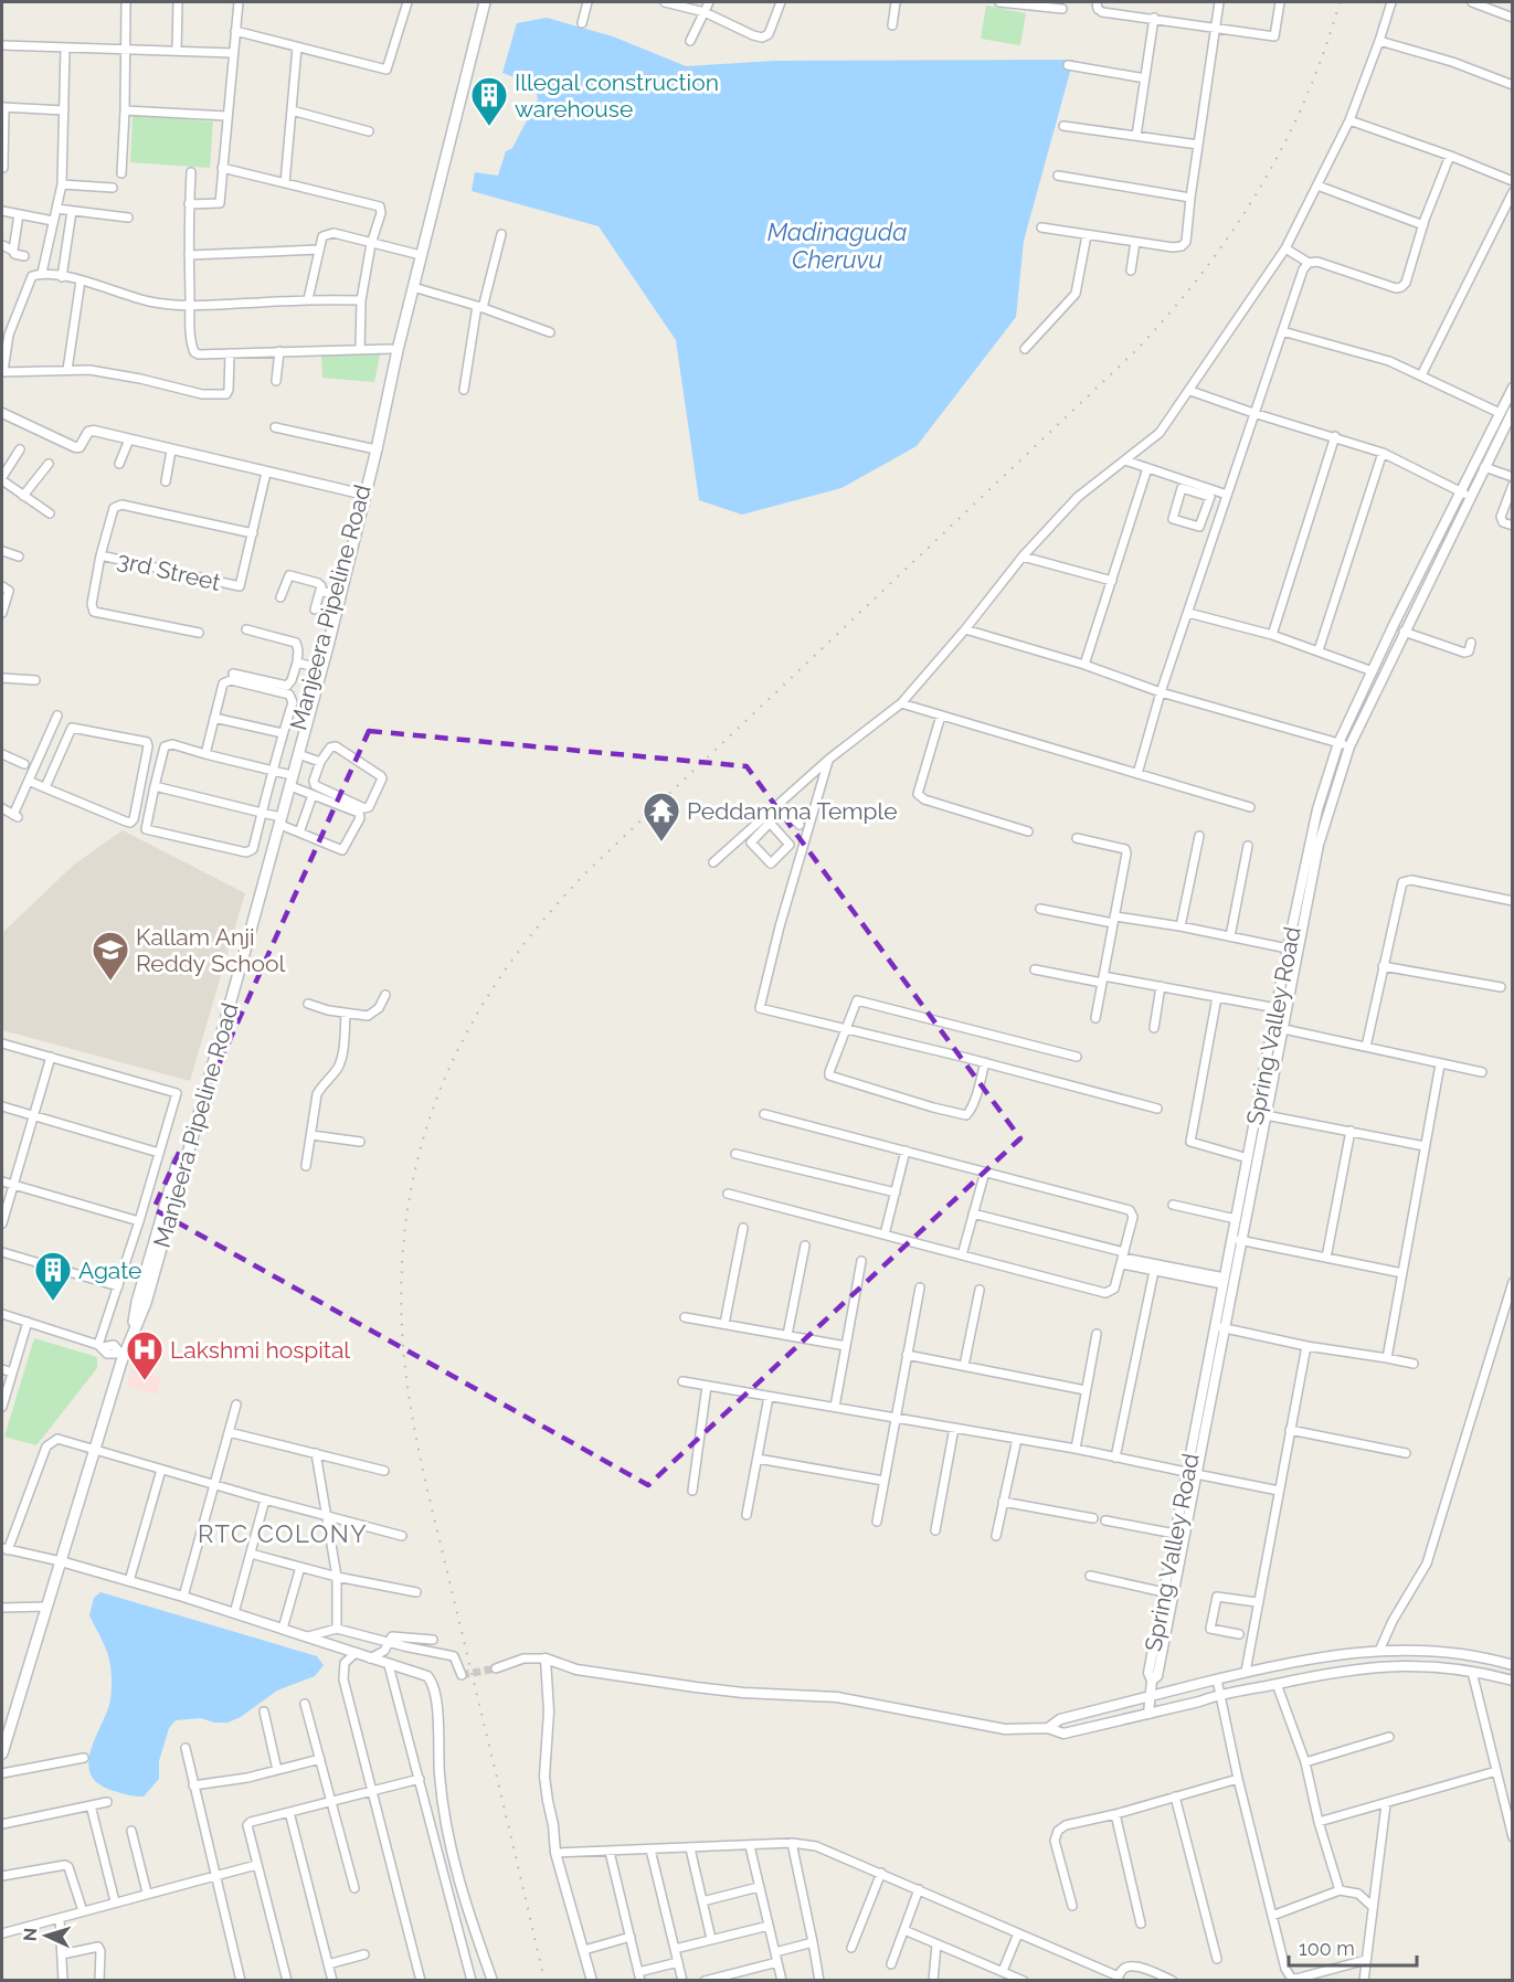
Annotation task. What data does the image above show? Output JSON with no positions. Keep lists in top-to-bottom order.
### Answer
{
  "streets": {
    "main road": ["Manjeera Pipeline Road"],
    "street": ["3rd Street", "Spring Valley Road"]
  },
  "districts": ["RTC COLONY"],
  "water": ["Madinaguda Cheruvu"],
  "places": {
    "building": ["Illegal construction warehouse", "Agate"],
    "temple": ["Peddamma Temple"],
    "school or university": ["Kallam Anji Reddy School"],
    "hospital": ["Lakshmi hospital"]
  },
  "scale_bar": "100 m",
  "north": "left"
}
